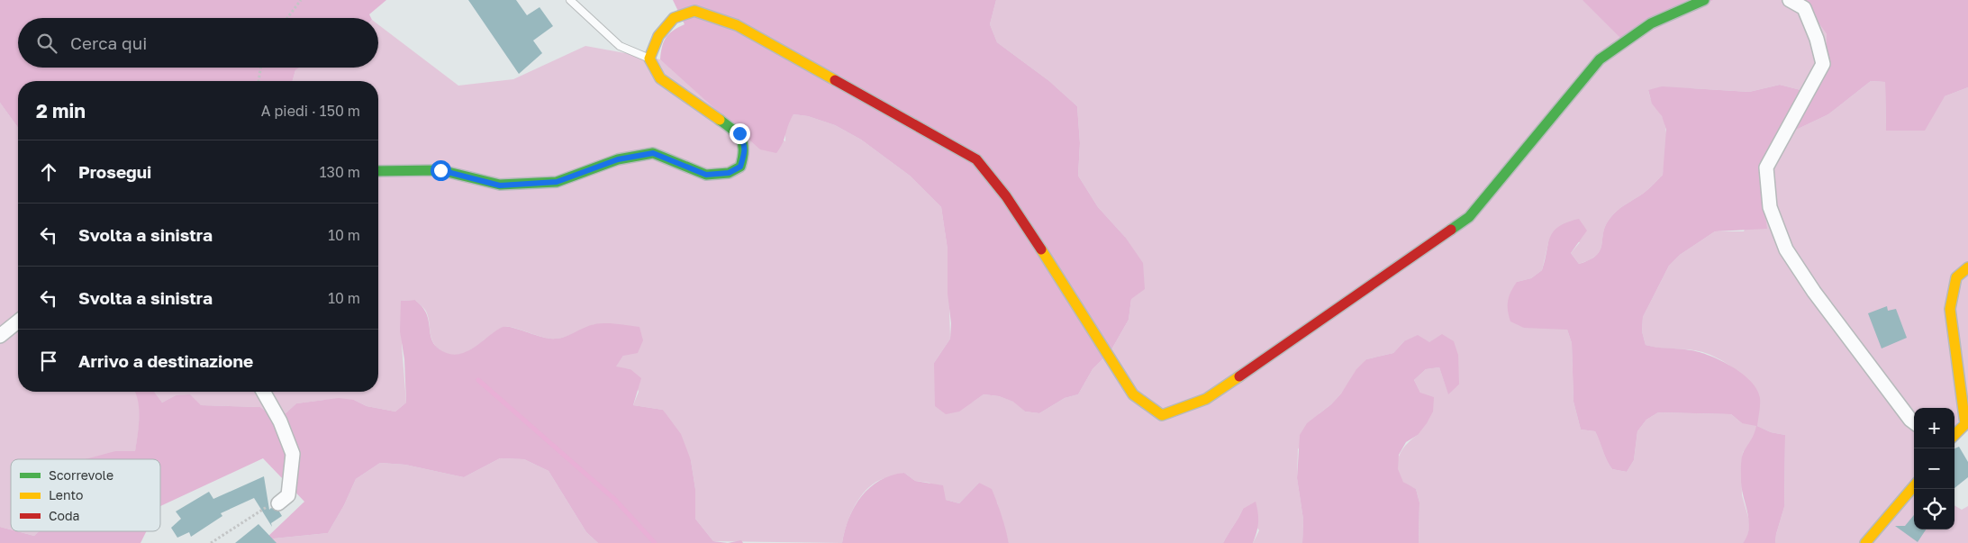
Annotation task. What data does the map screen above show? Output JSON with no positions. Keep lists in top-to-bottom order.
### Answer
{
  "legend": ["Scorrevole", "Lento", "Coda"],
  "page": {
    "search": "Cerca qui",
    "heading": ["2 min", "A piedi · 150 m"],
    "list": [
      ["Prosegui", "130 m"],
      ["Svolta a sinistra", "10 m"],
      ["Svolta a sinistra", "10 m"],
      "Arrivo a destinazione"
    ],
    "map_buttons": ["+", "−"]
  }
}
